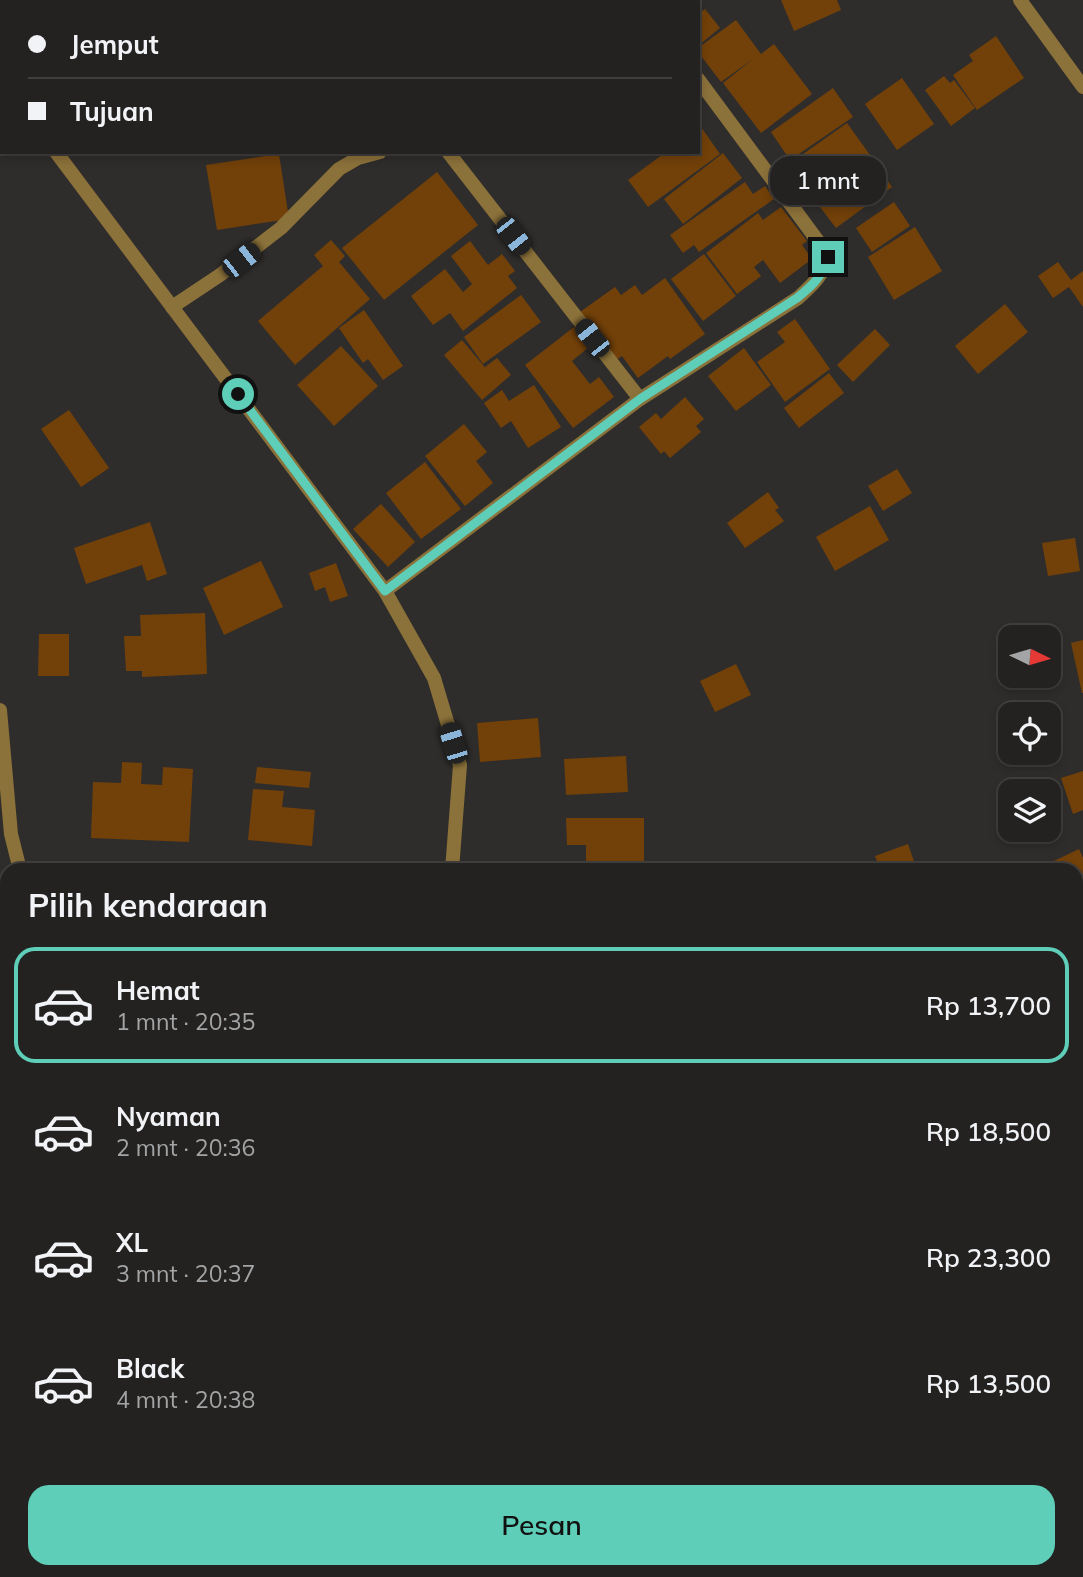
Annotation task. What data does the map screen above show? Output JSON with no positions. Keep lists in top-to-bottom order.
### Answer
{
  "north": "right",
  "page": {
    "banner": ["Jemput", "Tujuan"],
    "bubble": "1 mnt",
    "heading": "Pilih kendaraan",
    "list": [
      {
        "name": "Hemat",
        "note": "1 mnt · 20:35",
        "value": "Rp 13,700"
      },
      {
        "name": "Nyaman",
        "note": "2 mnt · 20:36",
        "value": "Rp 18,500"
      },
      {
        "name": "XL",
        "note": "3 mnt · 20:37",
        "value": "Rp 23,300"
      },
      {
        "name": "Black",
        "note": "4 mnt · 20:38",
        "value": "Rp 13,500"
      }
    ],
    "buttons": "Pesan"
  }
}
